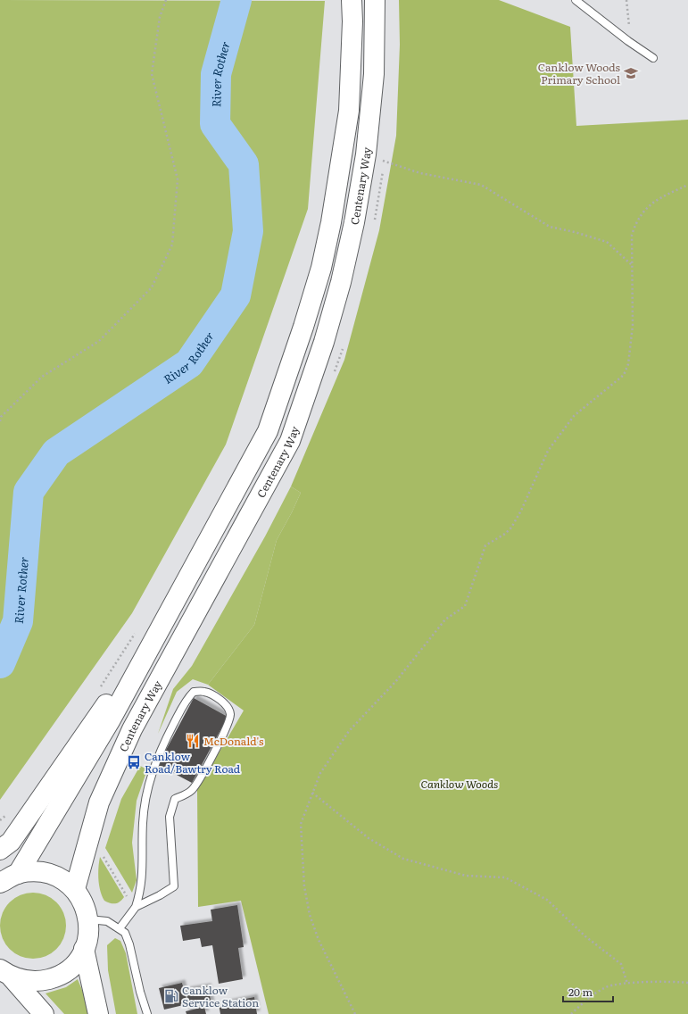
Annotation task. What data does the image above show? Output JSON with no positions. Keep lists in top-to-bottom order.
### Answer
{
  "streets": {
    "main road": ["Centenary Way"]
  },
  "water": ["River Rother"],
  "parks": ["Canklow Woods"],
  "places": {
    "school or university": ["Canklow Woods Primary School"],
    "restaurant": ["McDonald's"],
    "bus stop": ["Canklow Road/Bawtry Road"],
    "fuel station": ["Canklow Service Station"]
  },
  "scale_bar": "20 m"
}
